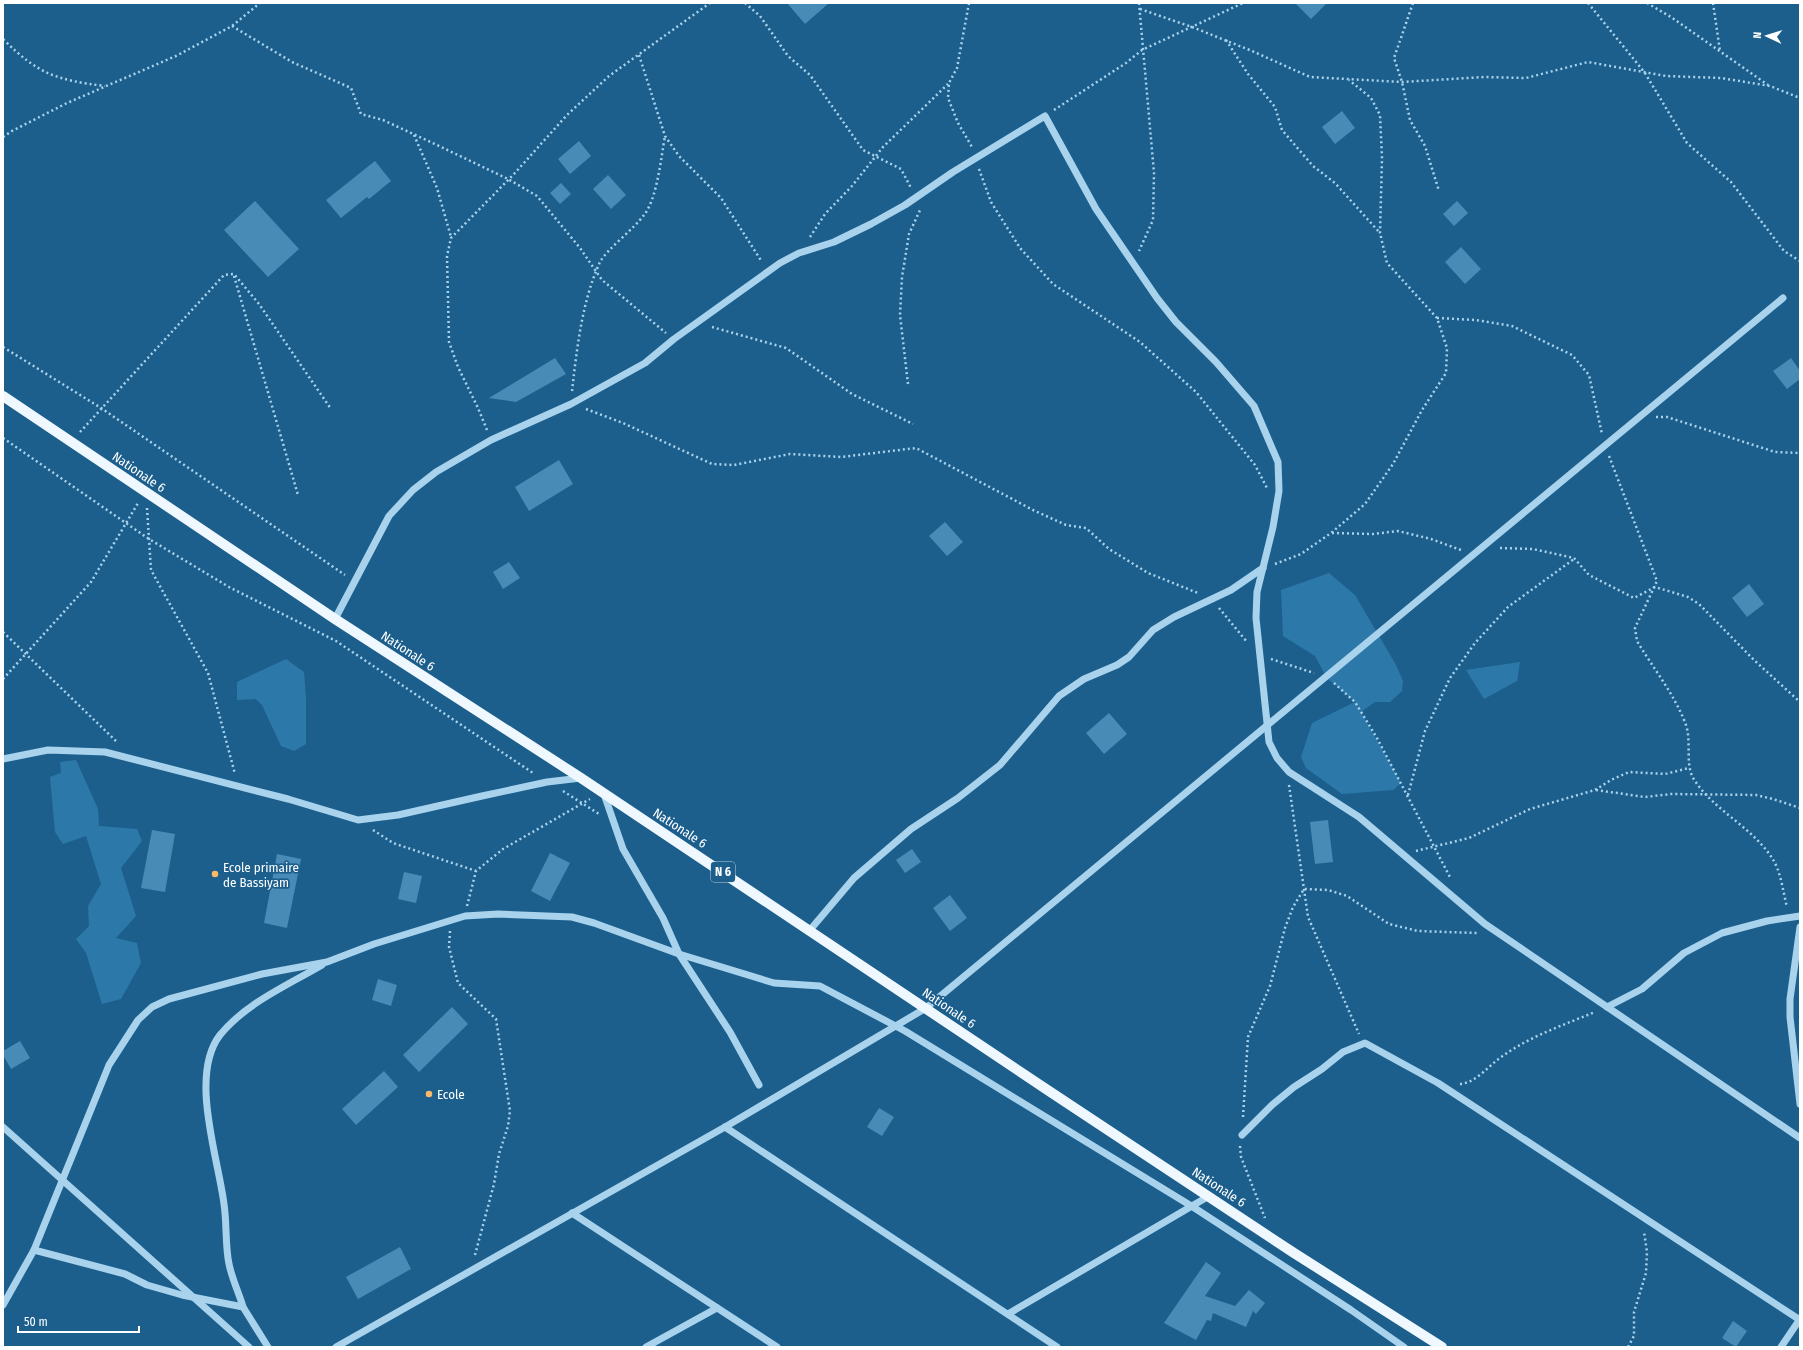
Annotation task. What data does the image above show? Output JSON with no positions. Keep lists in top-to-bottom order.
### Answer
{
  "streets": {
    "main road": ["Nationale 6", "N 6"]
  },
  "places": ["Ecole primaire de Bassiyam", "Ecole"],
  "scale_bar": "50 m",
  "north": "left"
}
